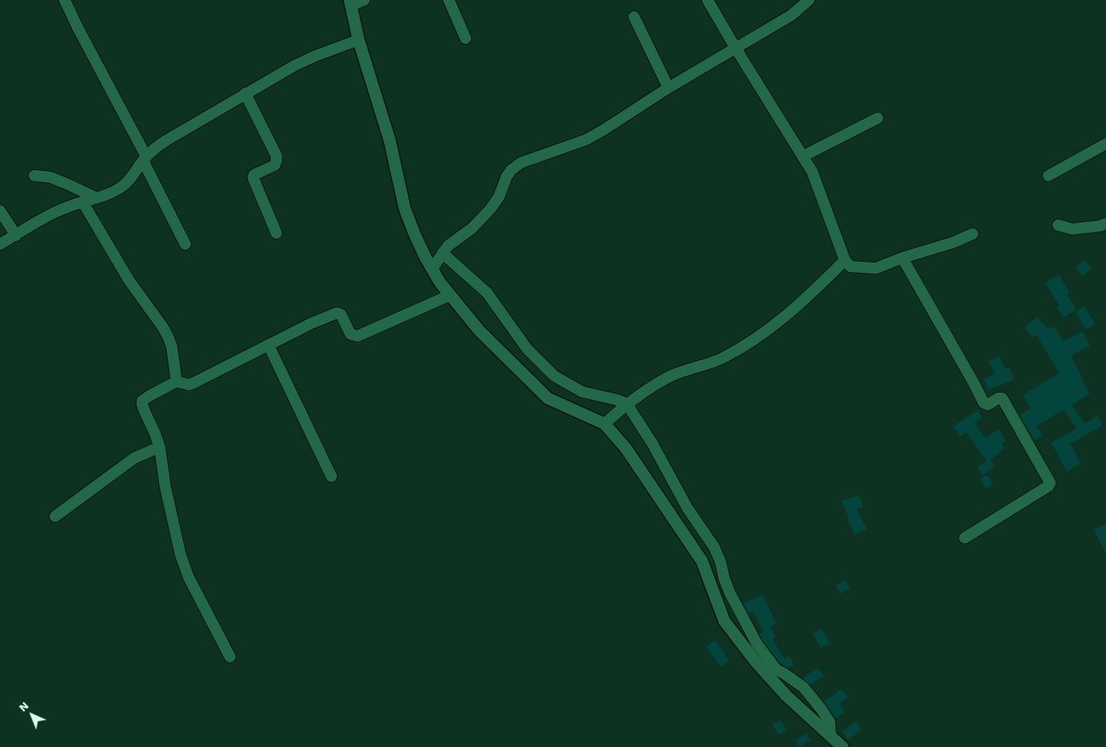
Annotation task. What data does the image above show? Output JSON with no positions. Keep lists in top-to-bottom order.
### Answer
{
  "north": "top left"
}
